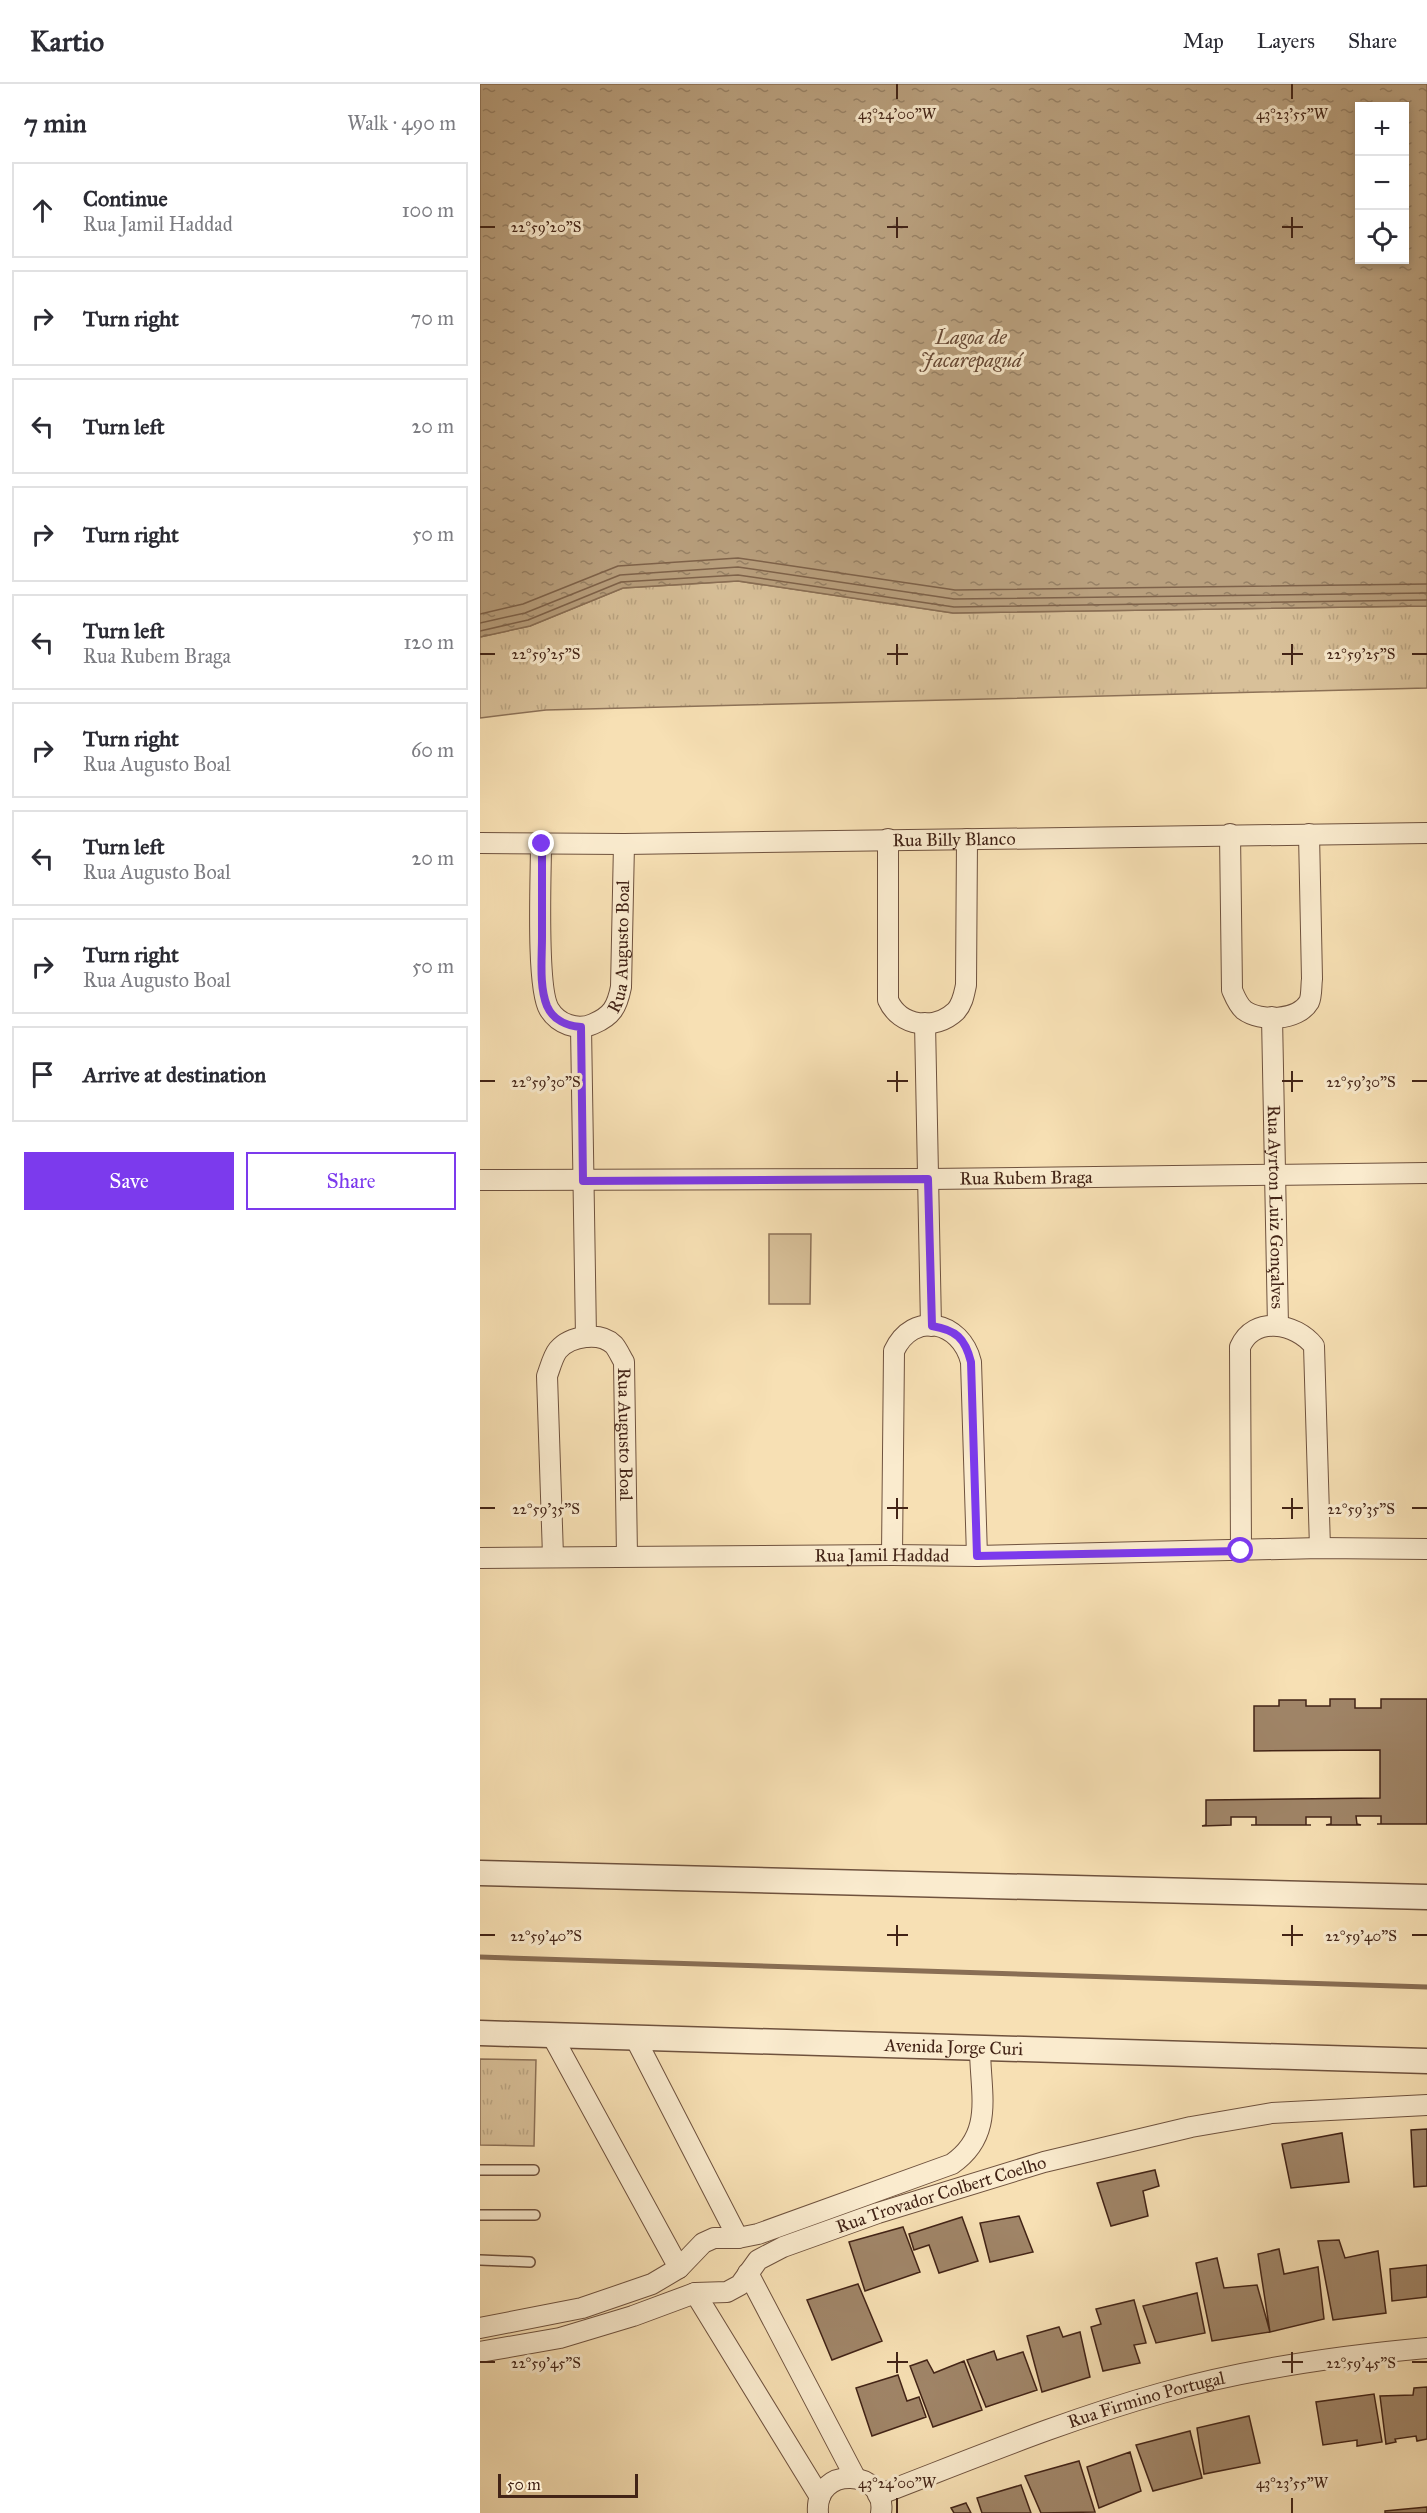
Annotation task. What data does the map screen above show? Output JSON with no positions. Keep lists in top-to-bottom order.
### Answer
{
  "streets": {
    "street": [
      "Rua Billy Blanco",
      "Rua Augusto Boal",
      "Rua Rubem Braga",
      "Rua Ayrton Luiz Gonçalves",
      "Rua Jamil Haddad",
      "Avenida Jorge Curi",
      "Rua Trovador Colbert Coelho",
      "Rua Firmino Portugal"
    ]
  },
  "crossings": [
    ["Rua Billy Blanco", "Rua Augusto Boal"],
    ["Rua Augusto Boal", "Rua Rubem Braga"],
    ["Rua Augusto Boal", "Rua Jamil Haddad"],
    ["Rua Rubem Braga", "Rua Ayrton Luiz Gonçalves"],
    ["Rua Ayrton Luiz Gonçalves", "Rua Jamil Haddad"]
  ],
  "water": ["Lagoa de Jacarepaguá"],
  "scale_bar": "50 m",
  "page": {
    "header": "Kartio",
    "nav": ["Map", "Layers", "Share"],
    "heading": ["7 min", "Walk · 490 m"],
    "map_buttons": ["+", "−"],
    "list": [
      ["Continue", "Rua Jamil Haddad", "100 m"],
      ["Turn right", "70 m"],
      ["Turn left", "20 m"],
      ["Turn right", "50 m"],
      ["Turn left", "Rua Rubem Braga", "120 m"],
      ["Turn right", "Rua Augusto Boal", "60 m"],
      ["Turn left", "Rua Augusto Boal", "20 m"],
      ["Turn right", "Rua Augusto Boal", "50 m"],
      "Arrive at destination"
    ],
    "buttons": ["Save", "Share"],
    "scale": "50 m"
  },
  "coordinates": [
    "43°24'00\"W",
    "43°23'55\"W",
    "22°59'20\"S",
    "22°59'25\"S",
    "22°59'30\"S",
    "22°59'35\"S",
    "22°59'40\"S",
    "22°59'45\"S"
  ]
}
